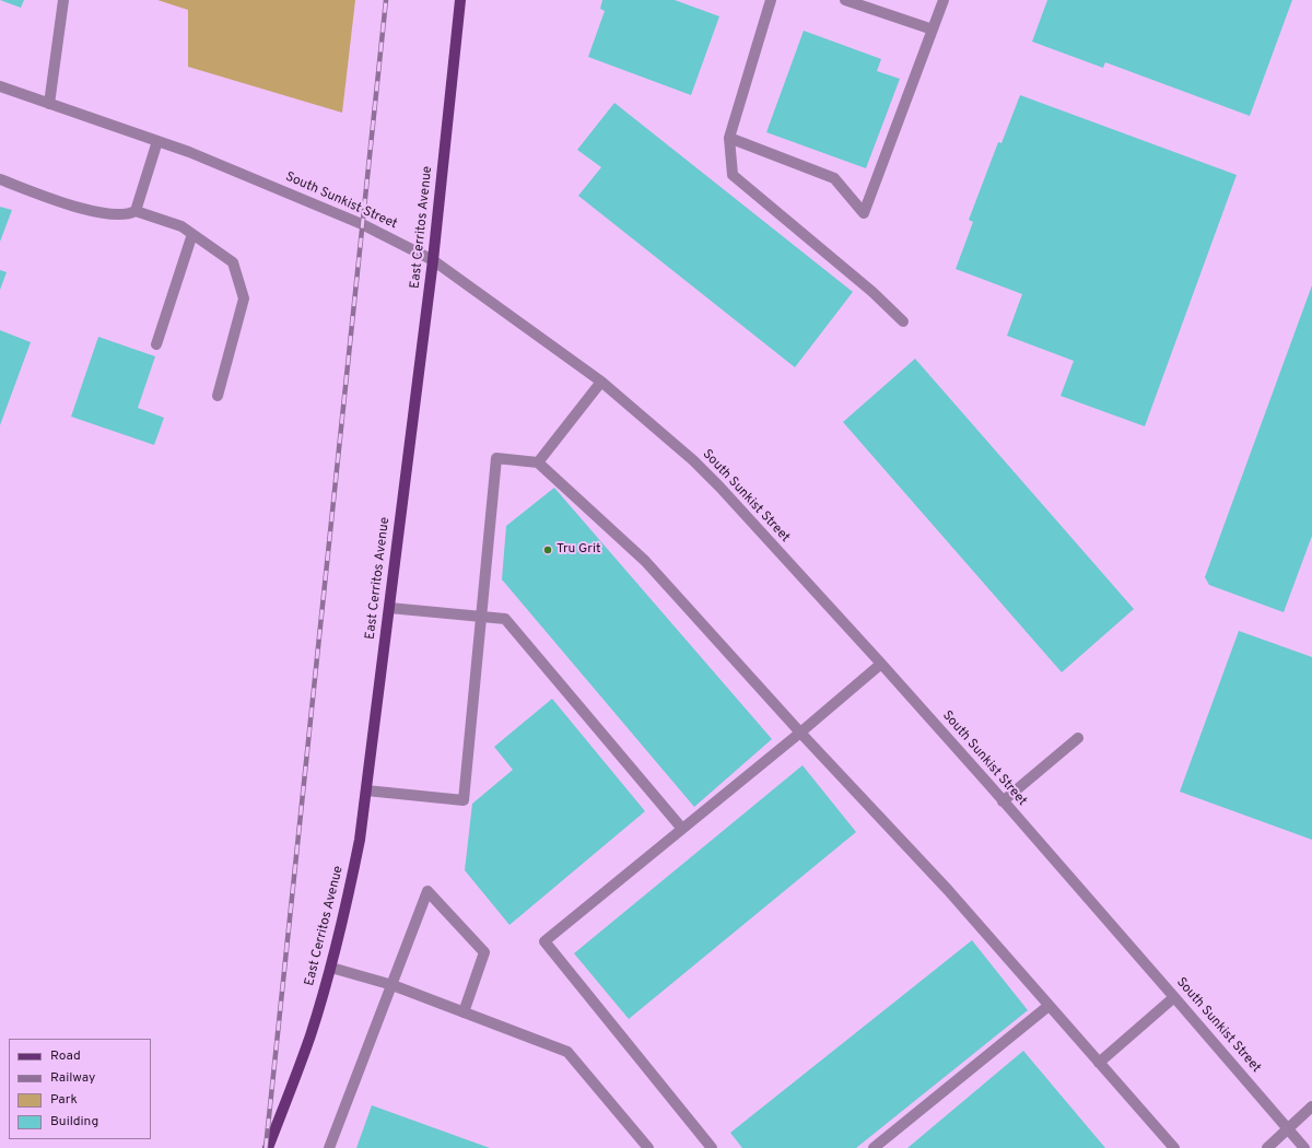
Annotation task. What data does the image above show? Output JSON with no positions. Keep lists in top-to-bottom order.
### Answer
{
  "streets": {
    "main road": ["East Cerritos Avenue"],
    "street": ["South Sunkist Street"]
  },
  "crossings": [
    ["South Sunkist Street", "East Cerritos Avenue"]
  ],
  "places": ["Tru Grit"],
  "legend": [
    "Road",
    "Railway",
    "Park",
    "Building"
  ]
}
